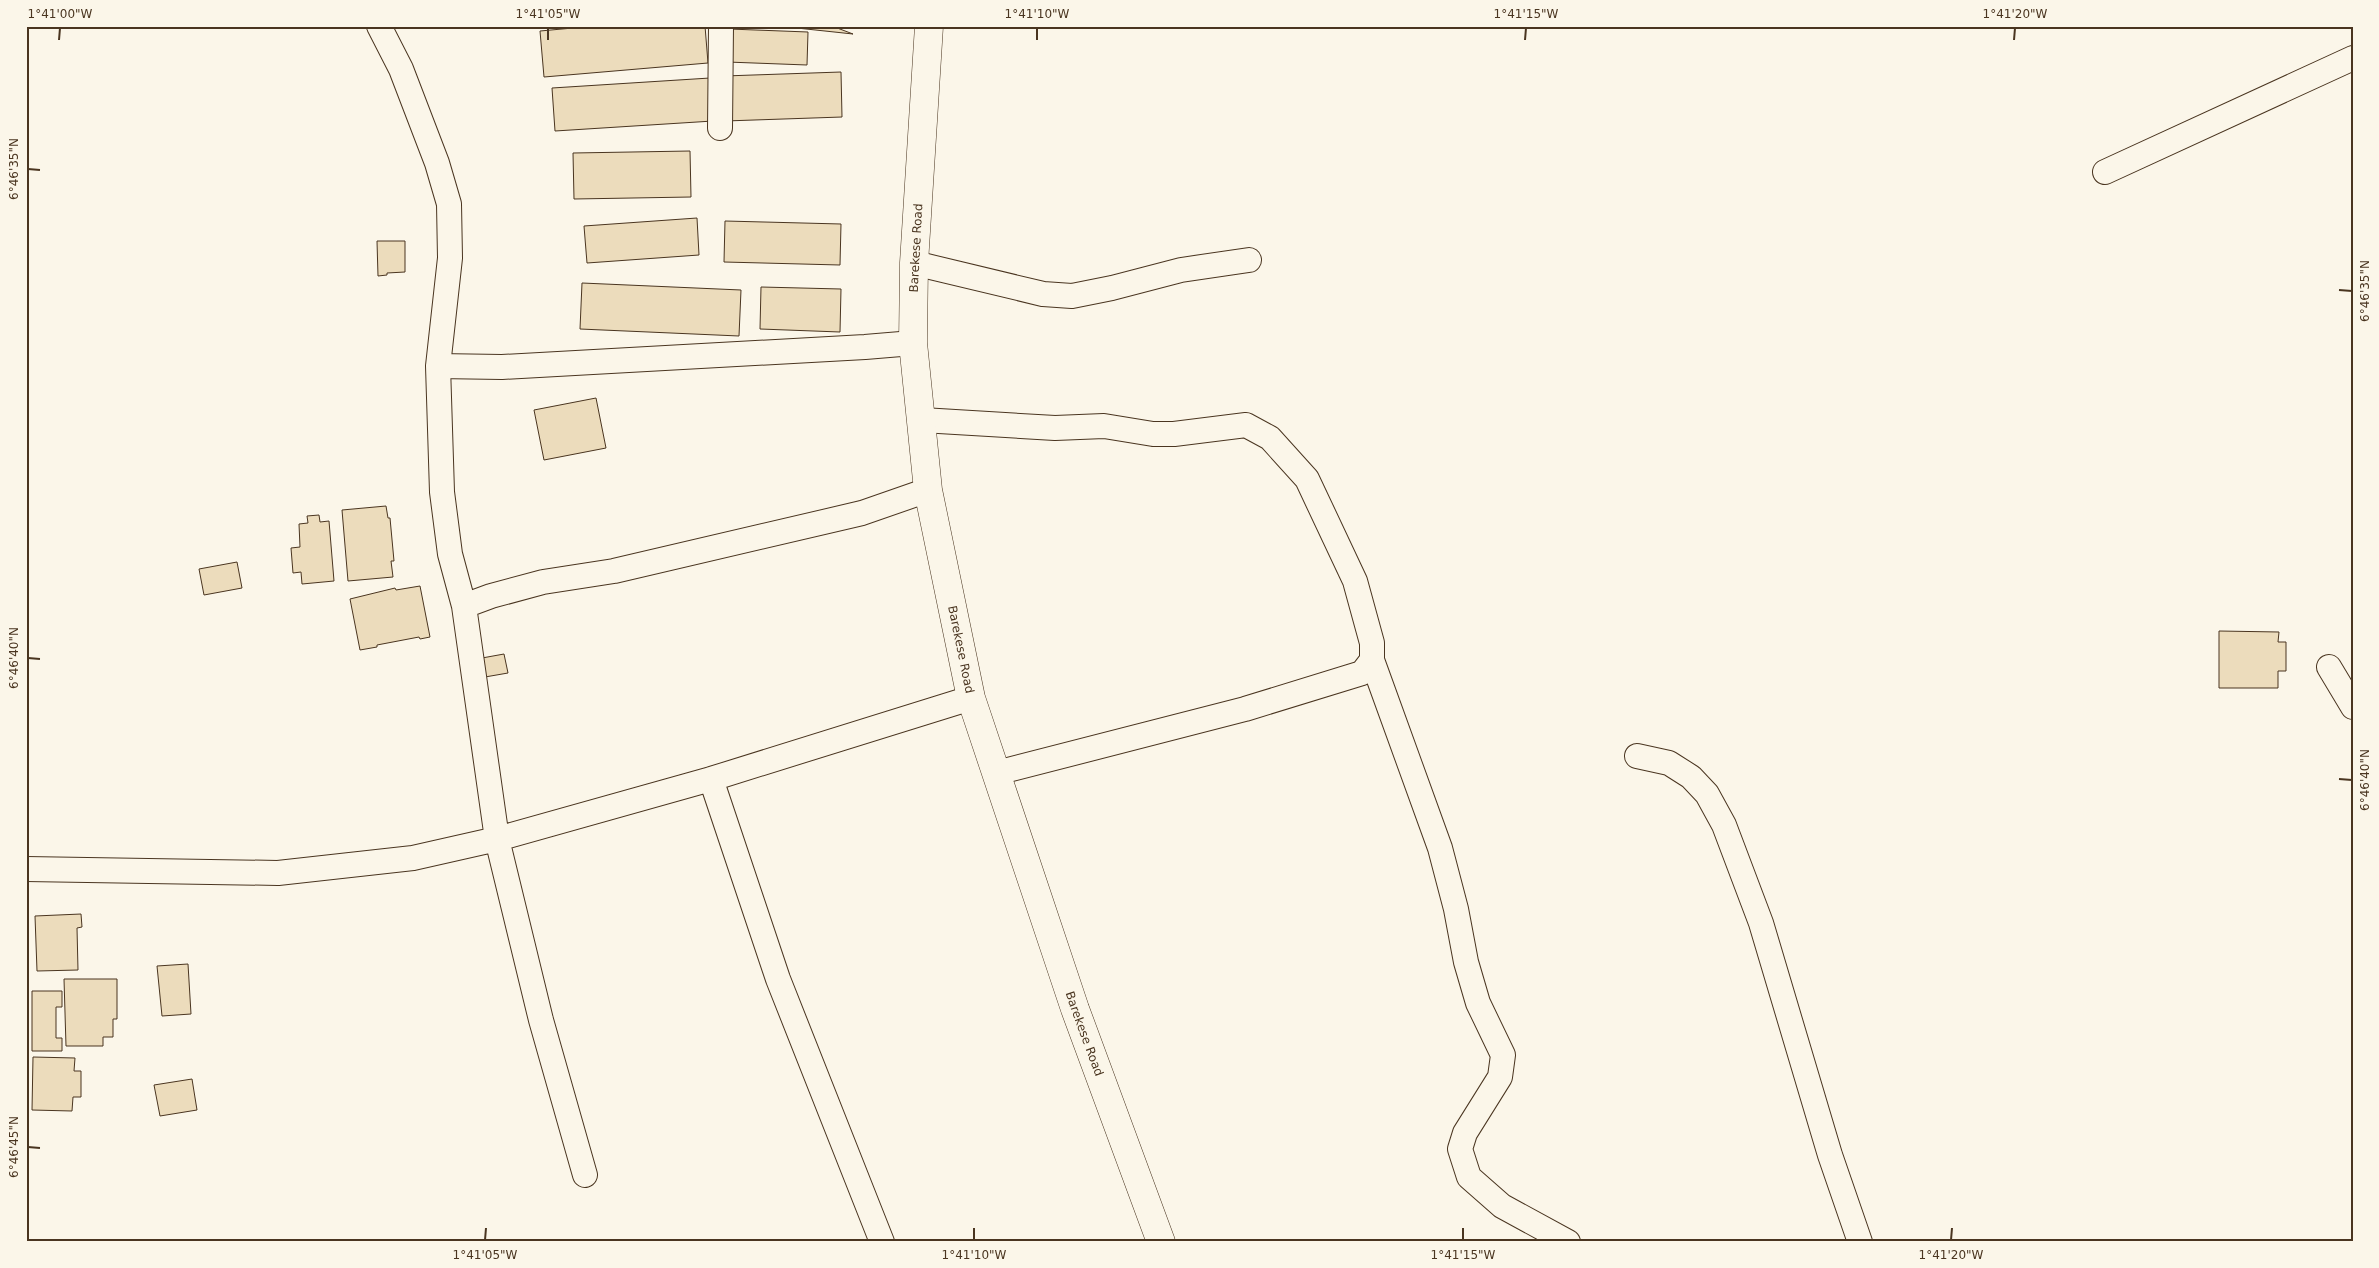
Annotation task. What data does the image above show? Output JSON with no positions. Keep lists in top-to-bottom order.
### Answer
{
  "streets": {
    "main road": ["Barekese Road"]
  },
  "coordinates": [
    "1°41'00\"W",
    "1°41'05\"W",
    "1°41'10\"W",
    "1°41'15\"W",
    "1°41'20\"W",
    "6°46'35\"N",
    "6°46'40\"N",
    "6°46'45\"N"
  ]
}
